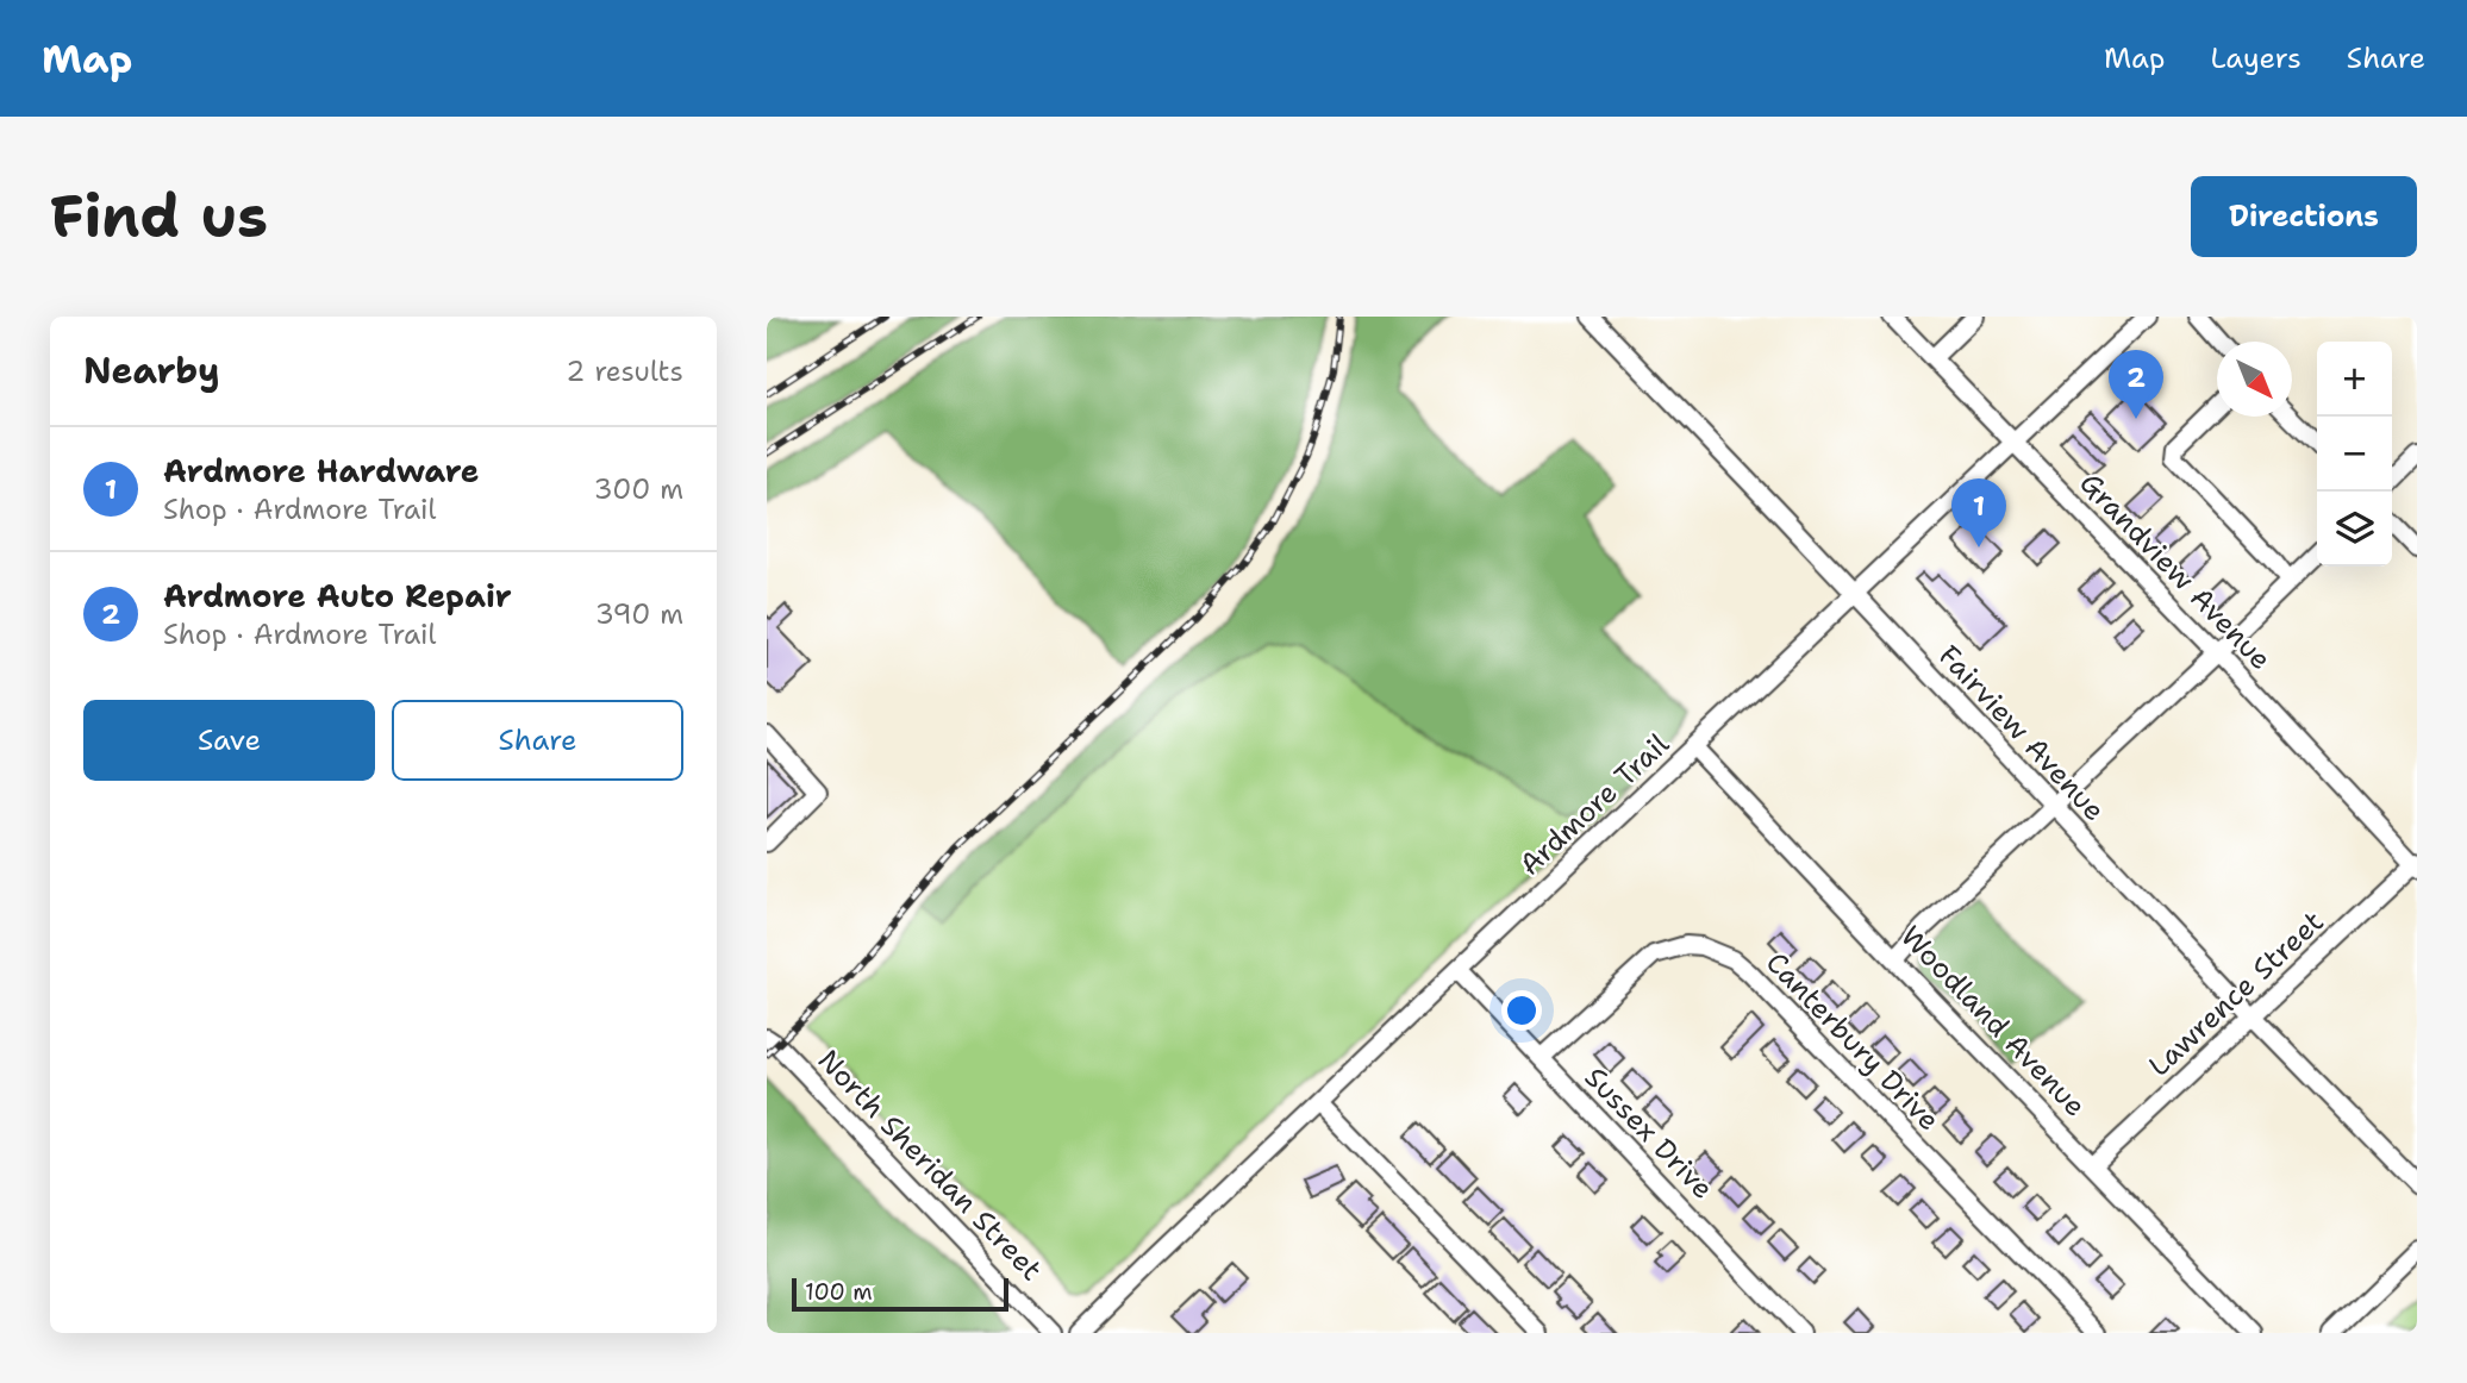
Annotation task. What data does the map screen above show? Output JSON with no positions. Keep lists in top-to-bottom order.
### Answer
{
  "streets": {
    "street": [
      "Grandview Avenue",
      "Fairview Avenue",
      "Ardmore Trail",
      "Lawrence Street",
      "Woodland Avenue",
      "Canterbury Drive",
      "Sussex Drive",
      "North Sheridan Street"
    ]
  },
  "crossings": [
    ["Grandview Avenue", "Ardmore Trail"],
    ["Grandview Avenue", "Lawrence Street"],
    ["Fairview Avenue", "Ardmore Trail"],
    ["Fairview Avenue", "Lawrence Street"],
    ["Ardmore Trail", "Woodland Avenue"],
    ["Ardmore Trail", "Sussex Drive"],
    ["Lawrence Street", "Woodland Avenue"],
    ["Canterbury Drive", "Sussex Drive"]
  ],
  "scale_bar": "100 m",
  "north": "bottom right",
  "page": {
    "header": "Map",
    "nav": ["Map", "Layers", "Share"],
    "buttons": [
      "Directions",
      ["Save", "Share"]
    ],
    "title": "Find us",
    "heading": ["Nearby", "2 results"],
    "map_buttons": ["+", "−"],
    "pins": ["2", "1"],
    "list": [
      {
        "mark": "1",
        "name": "Ardmore Hardware",
        "note": "Shop · Ardmore Trail",
        "value": "300 m"
      },
      {
        "mark": "2",
        "name": "Ardmore Auto Repair",
        "note": "Shop · Ardmore Trail",
        "value": "390 m"
      }
    ],
    "scale": "100 m"
  }
}
